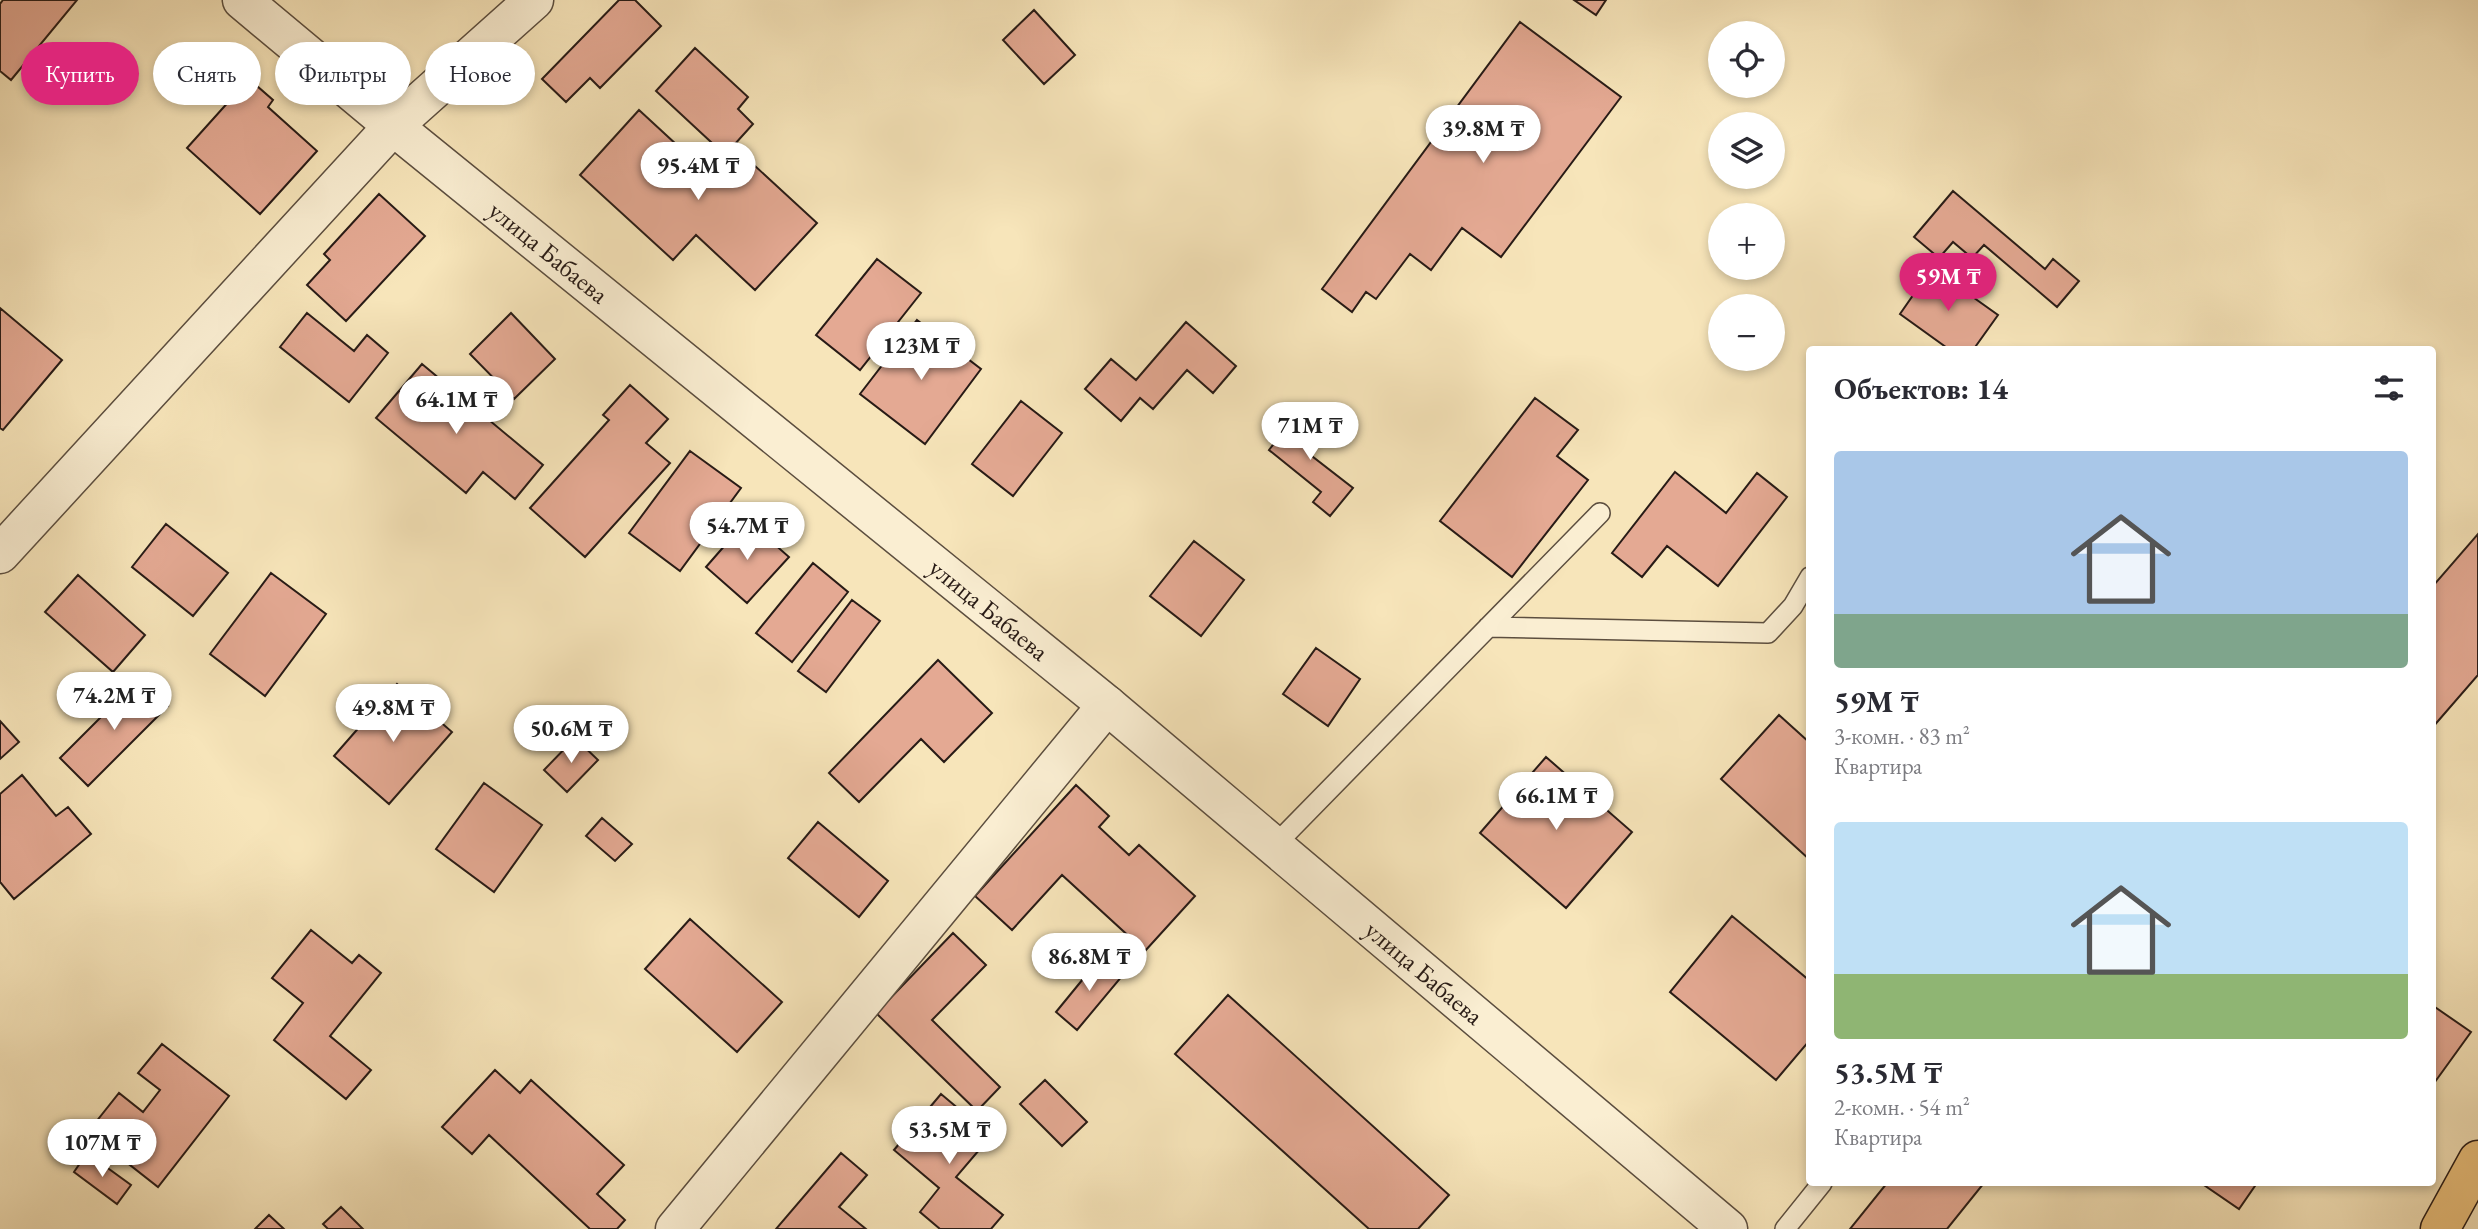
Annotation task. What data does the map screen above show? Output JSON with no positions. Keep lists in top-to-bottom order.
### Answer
{
  "streets": {
    "street": ["улица Бабаева"]
  },
  "page": {
    "map_buttons": ["+", "−"],
    "chip": [
      "Купить",
      "Снять",
      "Фильтры",
      "Новое"
    ],
    "price": [
      "39.8M ₸",
      "95.4M ₸",
      "59M ₸",
      "123M ₸",
      "64.1M ₸",
      "71M ₸",
      "54.7M ₸",
      "74.2M ₸",
      "49.8M ₸",
      "50.6M ₸",
      "66.1M ₸",
      "86.8M ₸",
      "53.5M ₸",
      "107M ₸"
    ],
    "heading": "Объектов: 14",
    "list": [
      {
        "name": "59M ₸",
        "note": "3-комн. · 83 m² · Квартира"
      },
      {
        "name": "53.5M ₸",
        "note": "2-комн. · 54 m² · Квартира"
      }
    ]
  }
}
